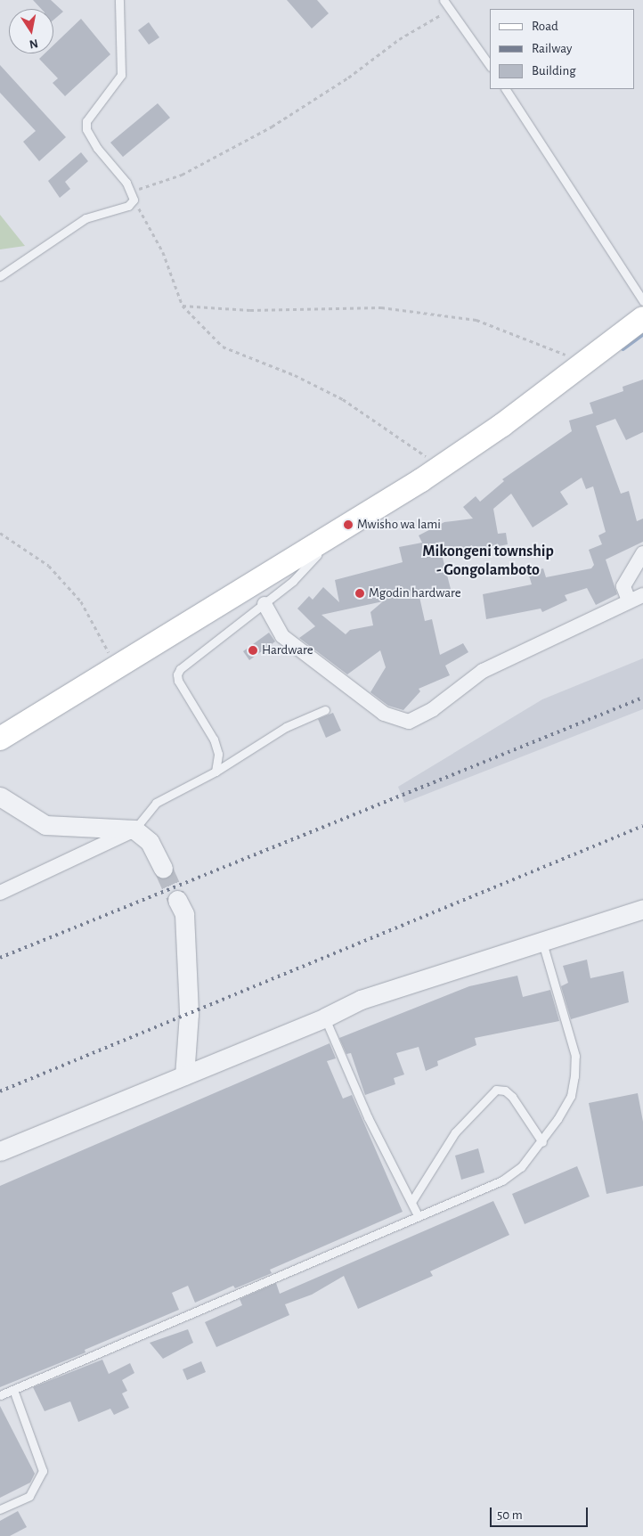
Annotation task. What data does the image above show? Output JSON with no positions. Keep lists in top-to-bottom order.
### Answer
{
  "districts": ["Mikongeni township - Gongolamboto"],
  "places": ["Mwisho wa lami", "Mgodin hardware", "Hardware"],
  "legend": ["Road", "Railway", "Building"],
  "scale_bar": "50 m",
  "north": "bottom"
}
